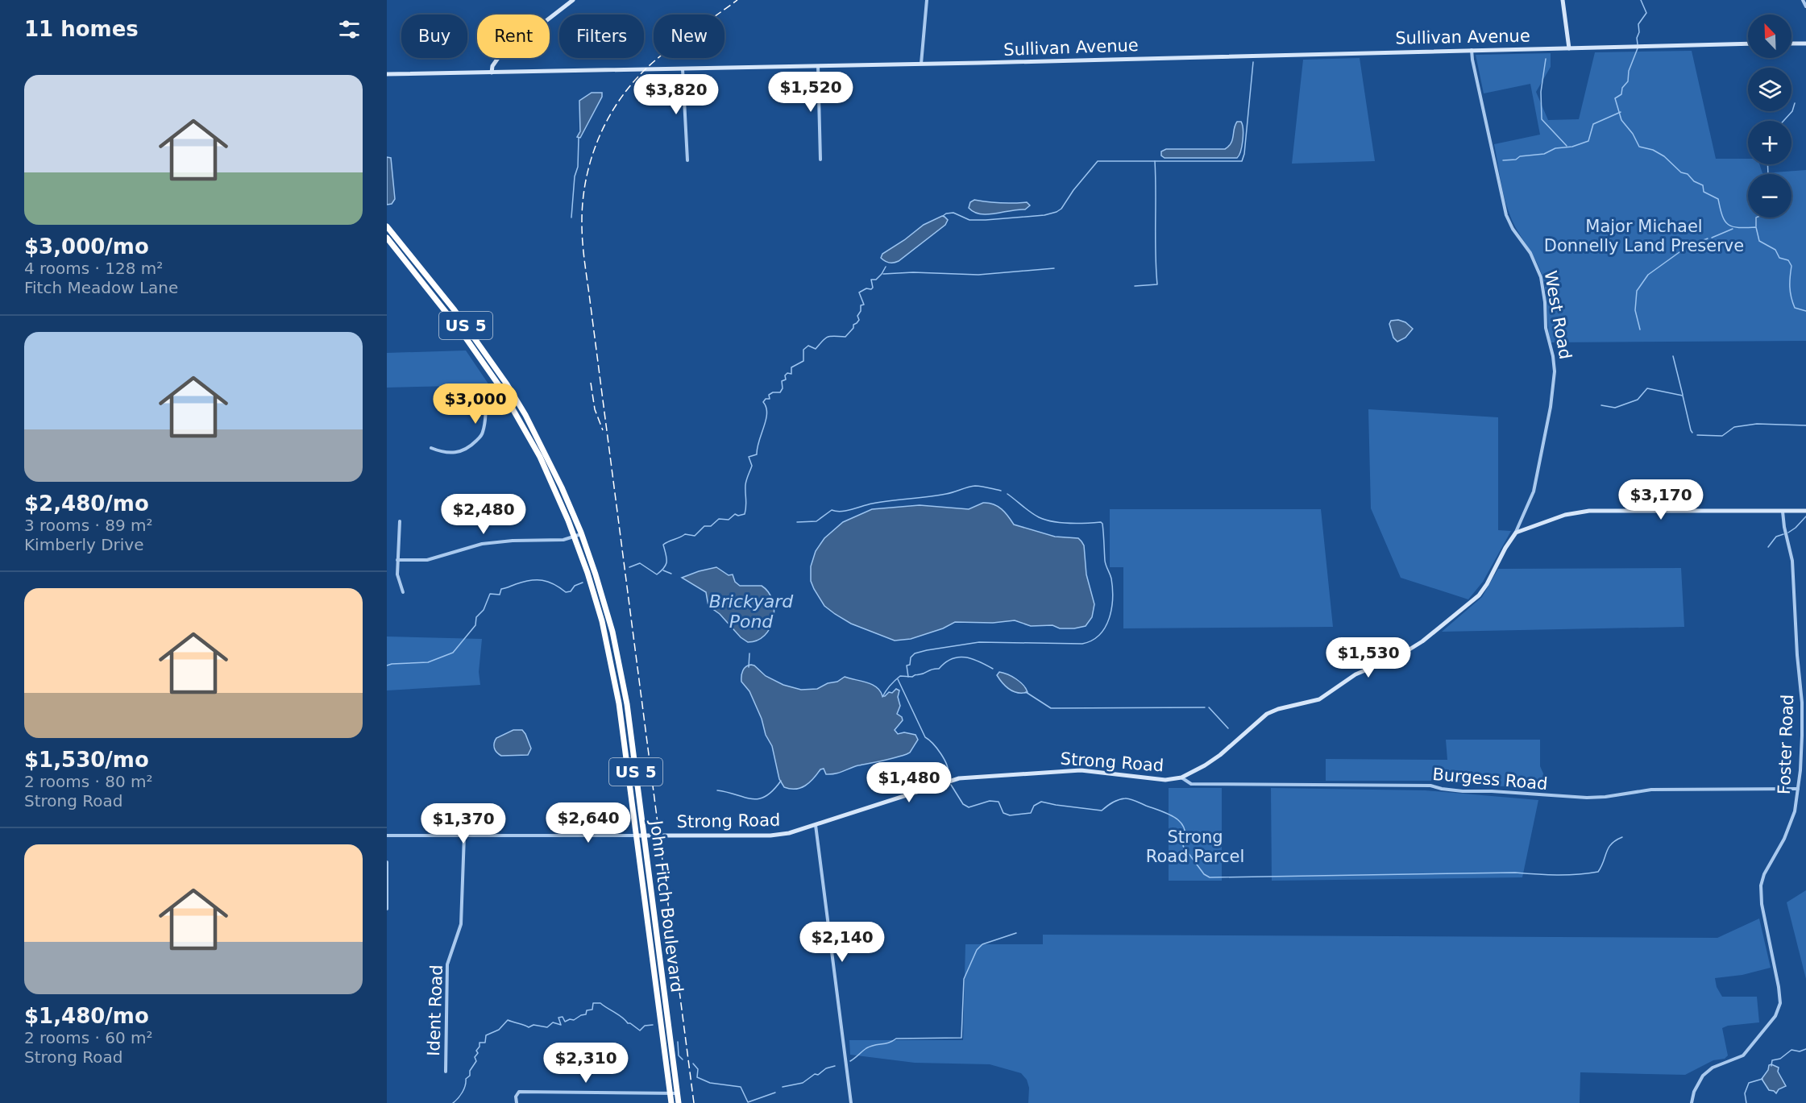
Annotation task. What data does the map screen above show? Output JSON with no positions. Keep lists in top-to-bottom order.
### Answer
{
  "streets": {
    "highway": ["US 5", "John Fitch Boulevard"],
    "street": [
      "Sullivan Avenue",
      "West Road",
      "Foster Road",
      "Strong Road",
      "Burgess Road",
      "Ident Road"
    ]
  },
  "crossings": [
    ["Sullivan Avenue", "West Road"],
    ["West Road", "Strong Road"],
    ["Foster Road", "Burgess Road"],
    ["Strong Road", "Burgess Road"],
    ["Strong Road", "John Fitch Boulevard"],
    ["Strong Road", "Ident Road"]
  ],
  "water": ["Brickyard Pond"],
  "parks": ["Major Michael Donnelly Land Preserve", "Strong Road Parcel"],
  "north": "top left",
  "page": {
    "heading": "11 homes",
    "map_buttons": ["+", "−"],
    "chip": [
      "Buy",
      "Rent",
      "Filters",
      "New"
    ],
    "list": [
      {
        "name": "$3,000/mo",
        "note": "4 rooms · 128 m² · Fitch Meadow Lane"
      },
      {
        "name": "$2,480/mo",
        "note": "3 rooms · 89 m² · Kimberly Drive"
      },
      {
        "name": "$1,530/mo",
        "note": "2 rooms · 80 m² · Strong Road"
      },
      {
        "name": "$1,480/mo",
        "note": "2 rooms · 60 m² · Strong Road"
      }
    ],
    "price": [
      "$1,520",
      "$3,820",
      "$3,000",
      "$3,170",
      "$2,480",
      "$1,530",
      "$1,480",
      "$2,640",
      "$1,370",
      "$2,140",
      "$2,310"
    ]
  }
}
